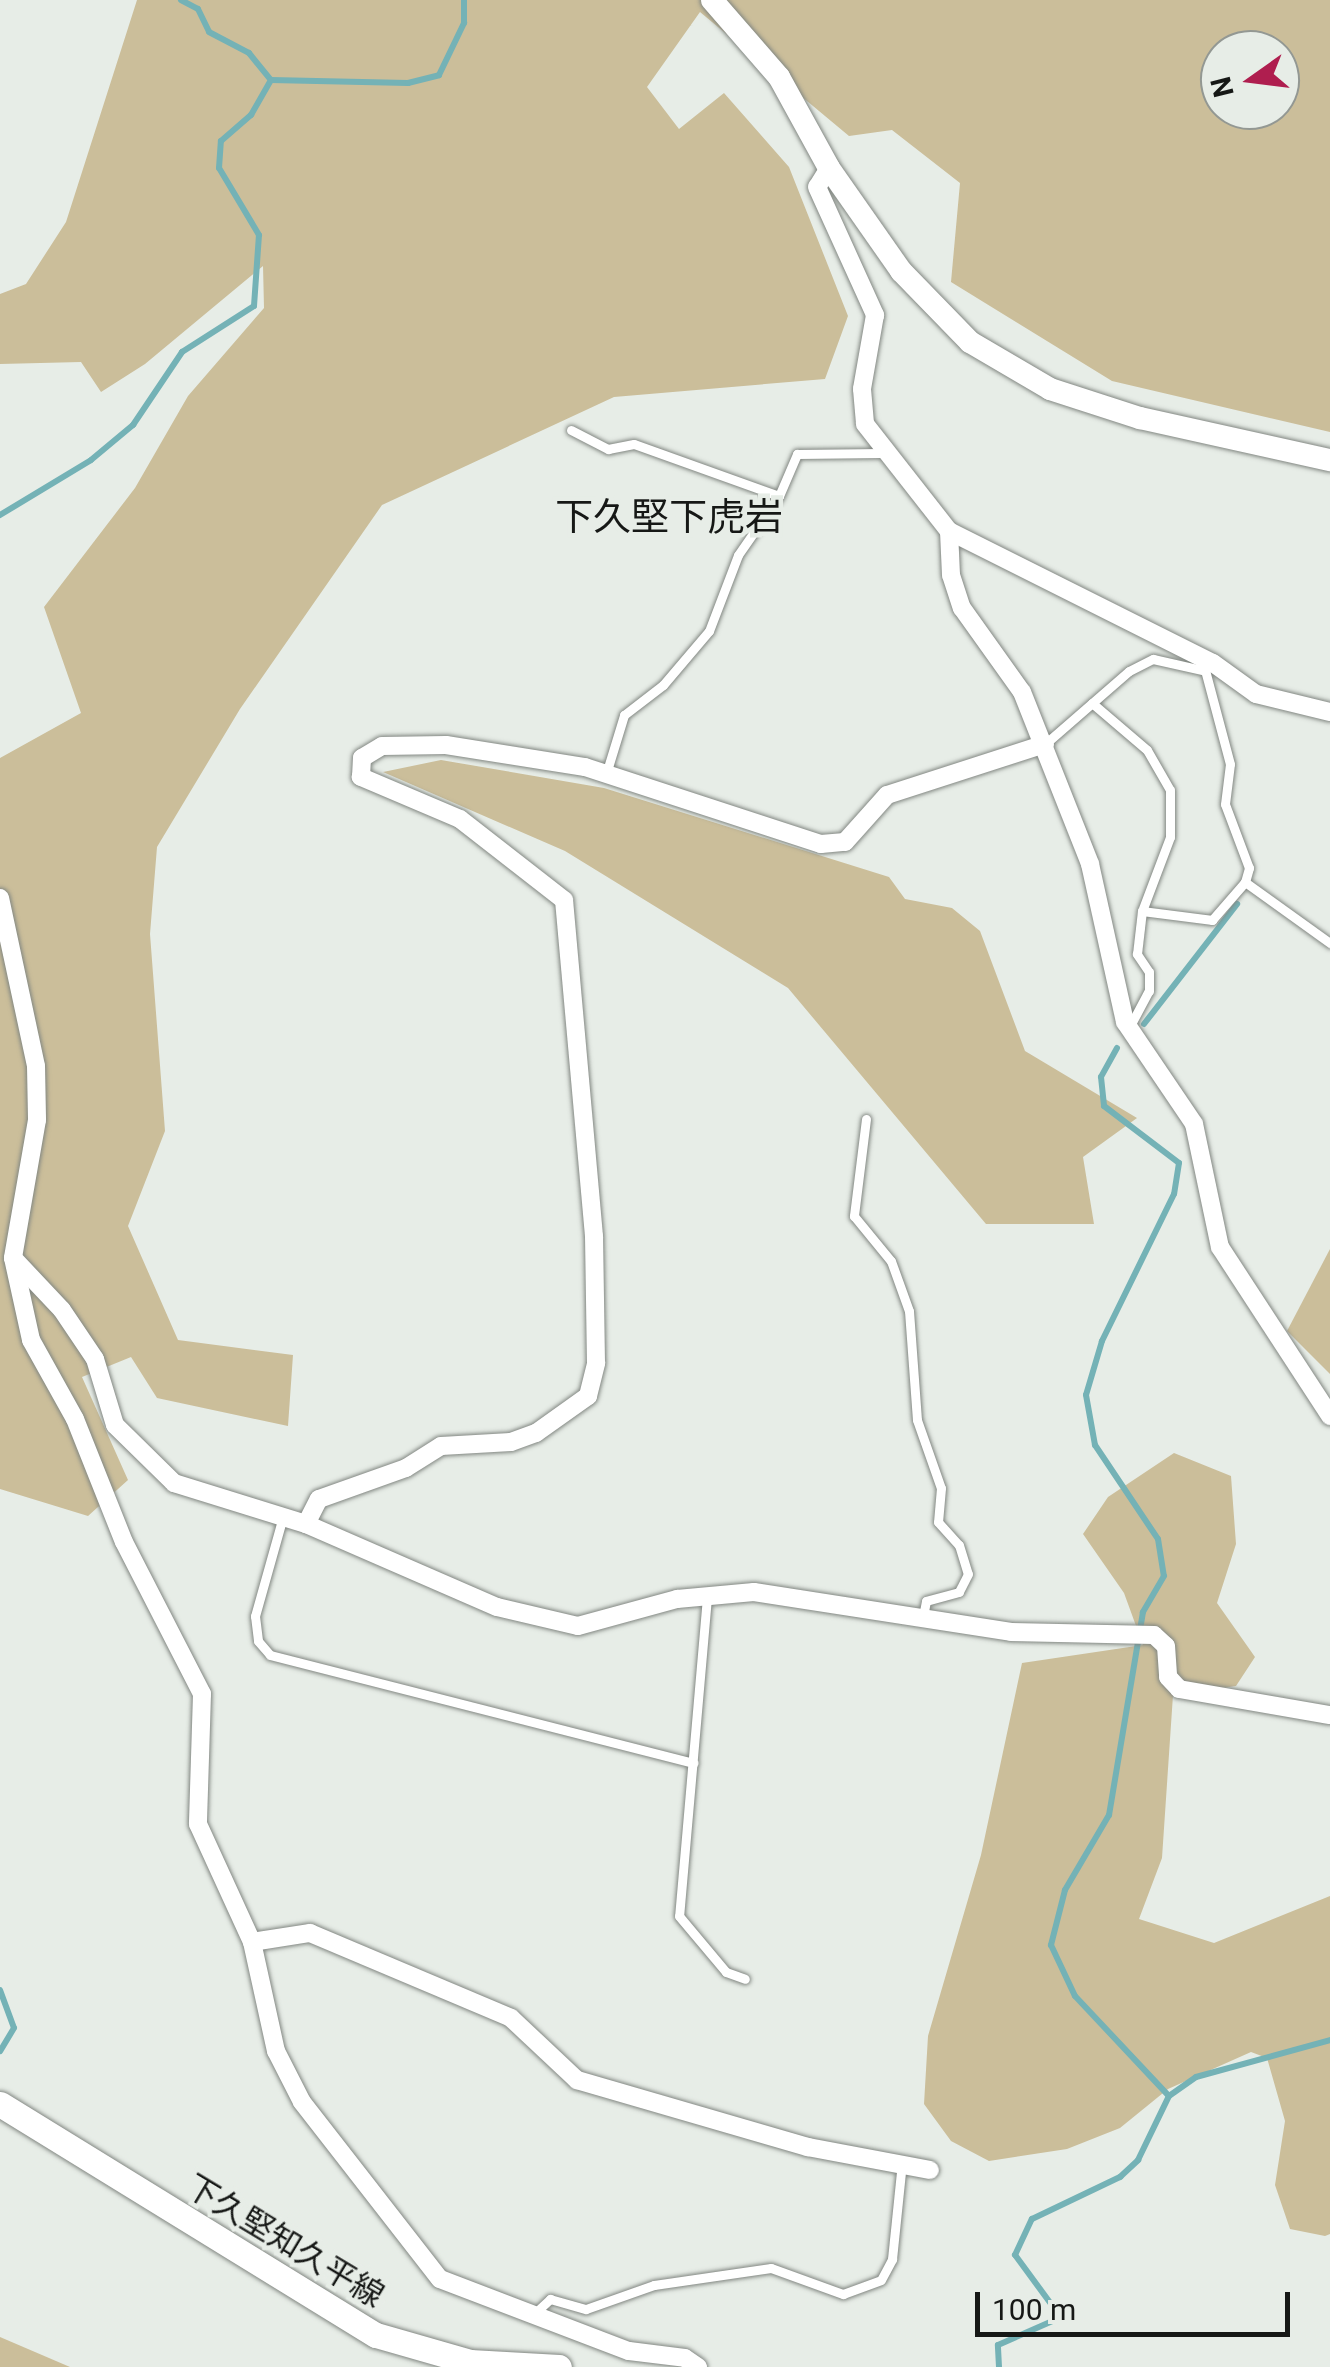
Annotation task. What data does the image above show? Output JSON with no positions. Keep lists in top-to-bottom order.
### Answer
{
  "streets": {
    "main road": ["下久堅知久平線"]
  },
  "districts": ["下久堅下虎岩"],
  "scale_bar": "100 m",
  "north": "left"
}
